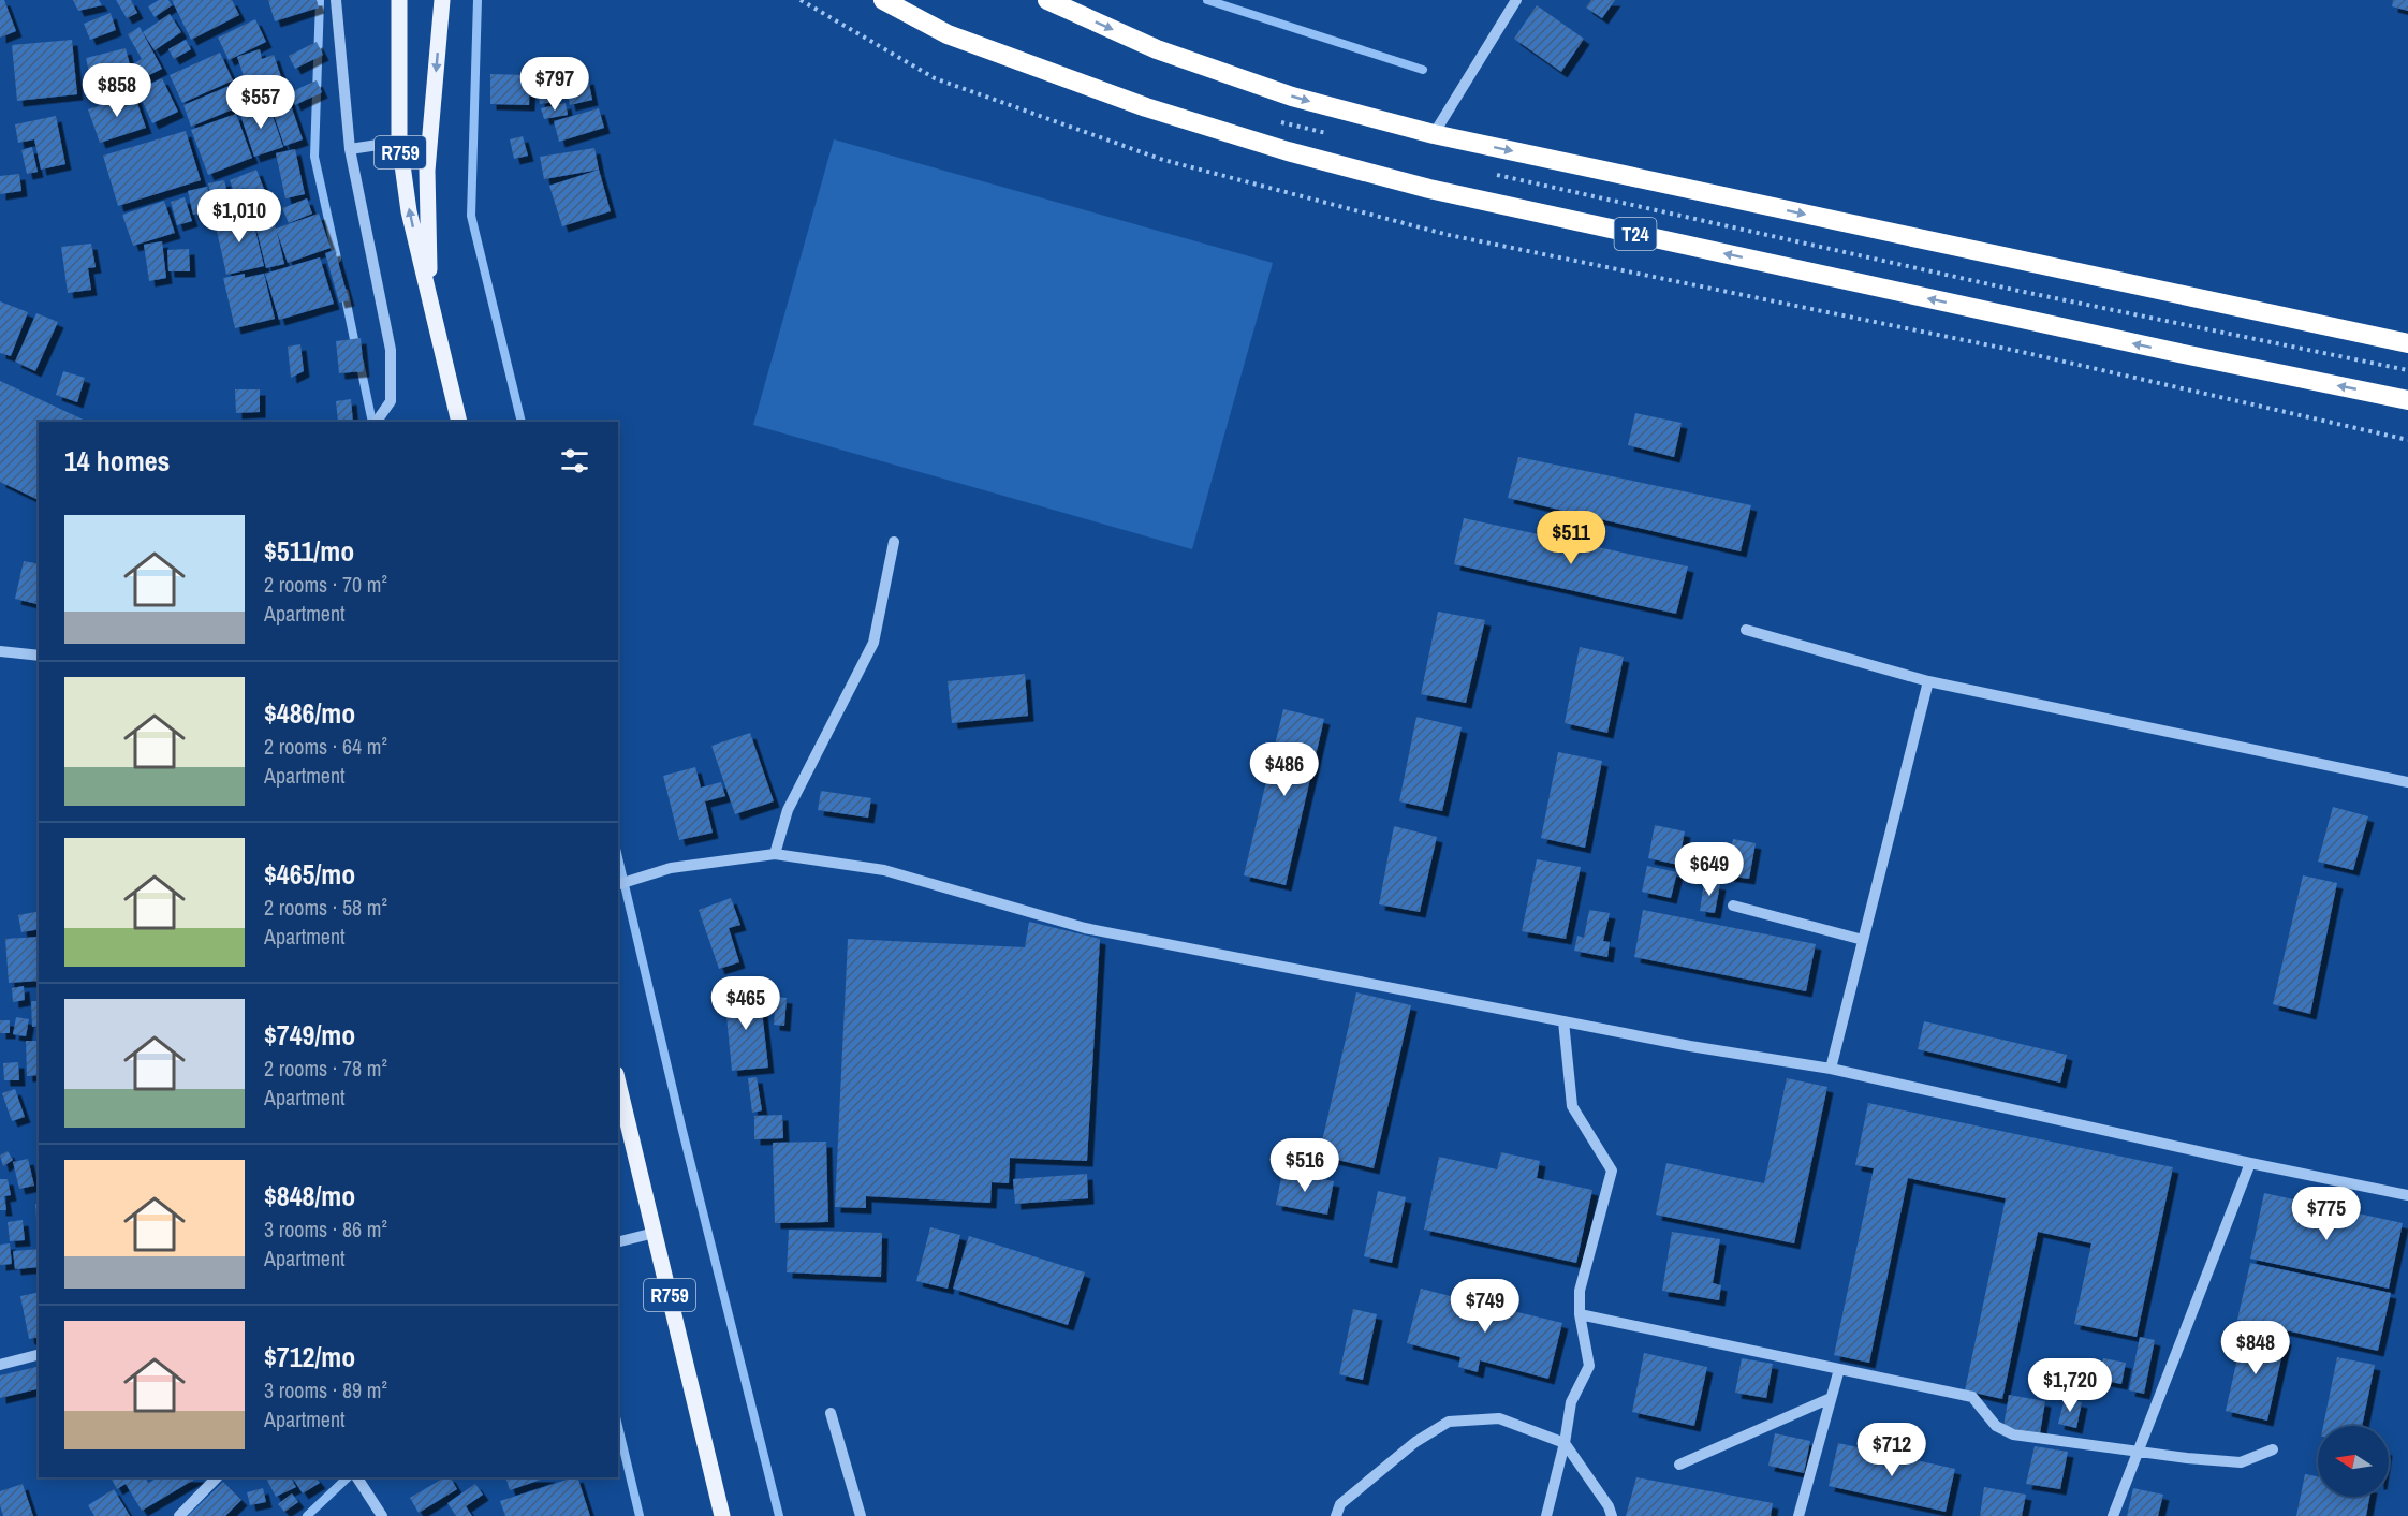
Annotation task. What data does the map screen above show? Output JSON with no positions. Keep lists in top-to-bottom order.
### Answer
{
  "streets": {
    "highway": ["T24"],
    "main road": ["R759"]
  },
  "north": "left",
  "page": {
    "price": [
      "$797",
      "$858",
      "$557",
      "$1,010",
      "$511",
      "$486",
      "$649",
      "$465",
      "$516",
      "$775",
      "$749",
      "$848",
      "$1,720",
      "$712"
    ],
    "heading": "14 homes",
    "list": [
      {
        "name": "$511/mo",
        "note": "2 rooms · 70 m² · Apartment"
      },
      {
        "name": "$486/mo",
        "note": "2 rooms · 64 m² · Apartment"
      },
      {
        "name": "$465/mo",
        "note": "2 rooms · 58 m² · Apartment"
      },
      {
        "name": "$749/mo",
        "note": "2 rooms · 78 m² · Apartment"
      },
      {
        "name": "$848/mo",
        "note": "3 rooms · 86 m² · Apartment"
      },
      {
        "name": "$712/mo",
        "note": "3 rooms · 89 m² · Apartment"
      }
    ]
  }
}
